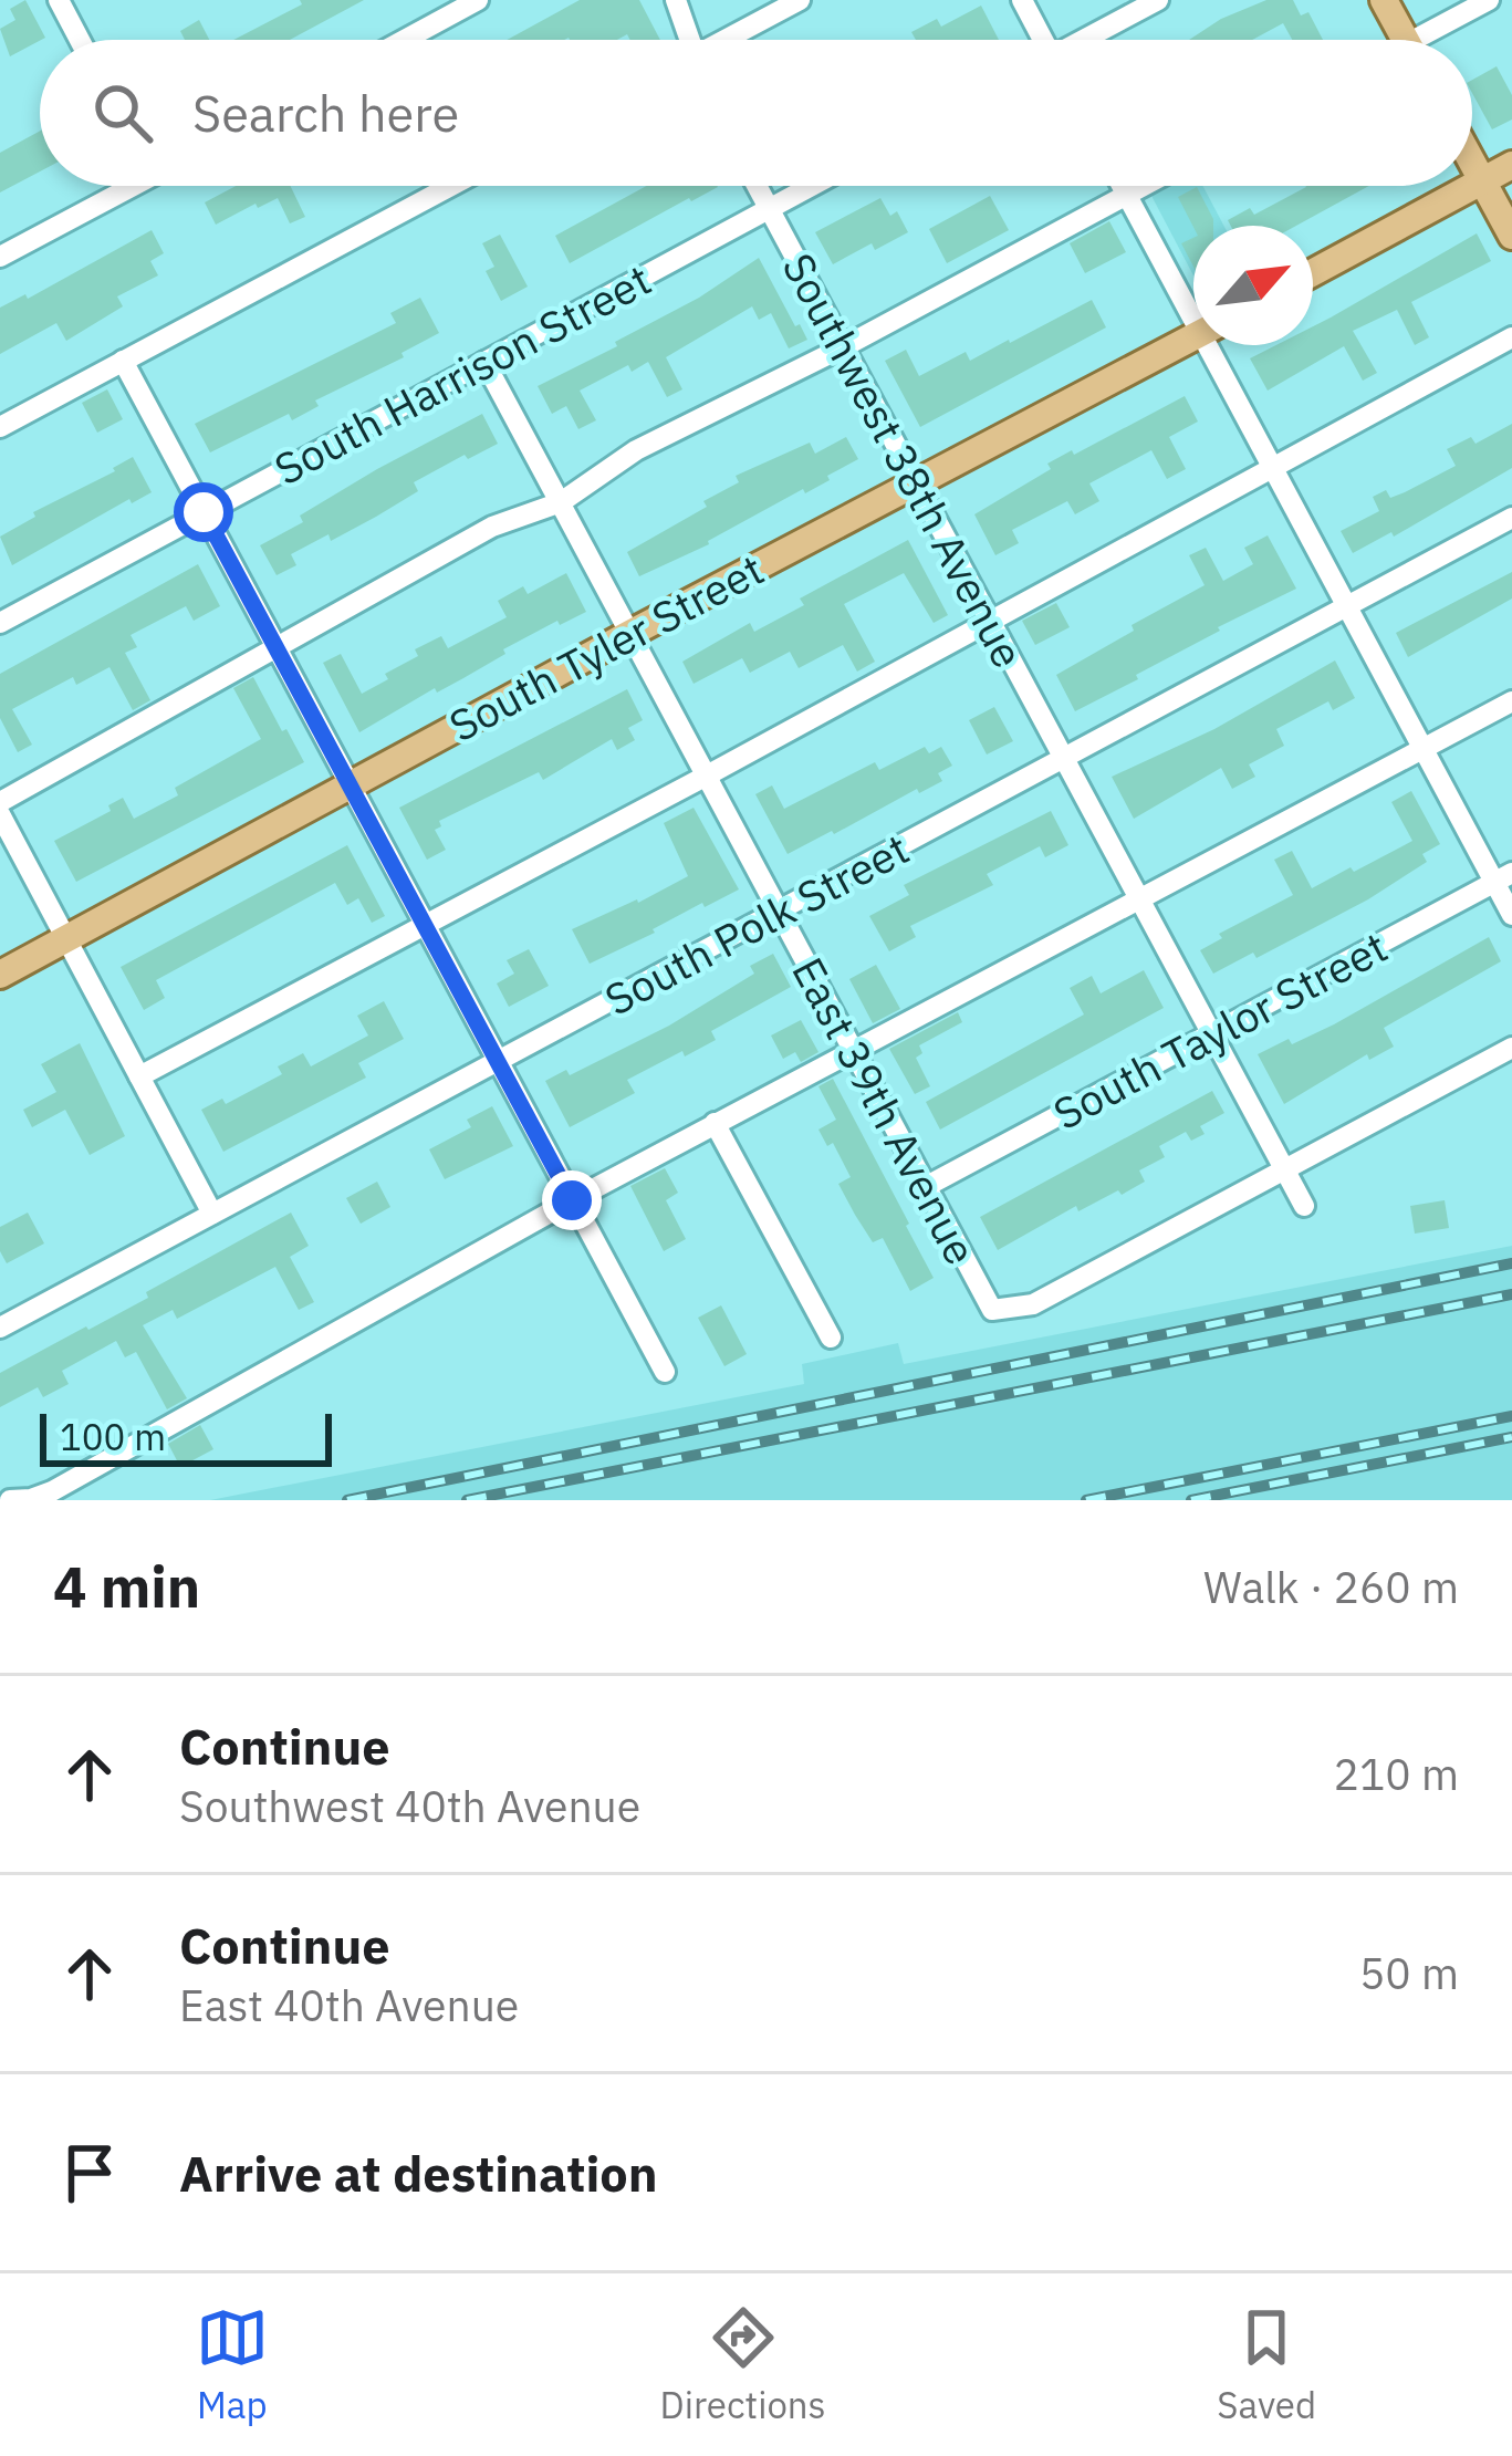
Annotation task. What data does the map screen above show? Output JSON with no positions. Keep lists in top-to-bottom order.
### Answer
{
  "streets": {
    "main road": ["South Tyler Street"],
    "street": [
      "South Harrison Street",
      "Southwest 38th Avenue",
      "South Polk Street",
      "South Taylor Street",
      "East 39th Avenue"
    ]
  },
  "crossings": [
    ["South Harrison Street", "Southwest 38th Avenue"],
    ["South Harrison Street", "East 39th Avenue"],
    ["Southwest 38th Avenue", "South Tyler Street"],
    ["Southwest 38th Avenue", "South Polk Street"],
    ["Southwest 38th Avenue", "South Taylor Street"],
    ["Southwest 38th Avenue", "East 39th Avenue"],
    ["South Tyler Street", "East 39th Avenue"],
    ["South Polk Street", "East 39th Avenue"],
    ["South Taylor Street", "East 39th Avenue"]
  ],
  "scale_bar": "100 m",
  "north": "top right",
  "page": {
    "search": "Search here",
    "scale": "100 m",
    "heading": ["4 min", "Walk · 260 m"],
    "list": [
      ["Continue", "Southwest 40th Avenue", "210 m"],
      ["Continue", "East 40th Avenue", "50 m"],
      "Arrive at destination"
    ],
    "nav": ["Map", "Directions", "Saved"]
  }
}
